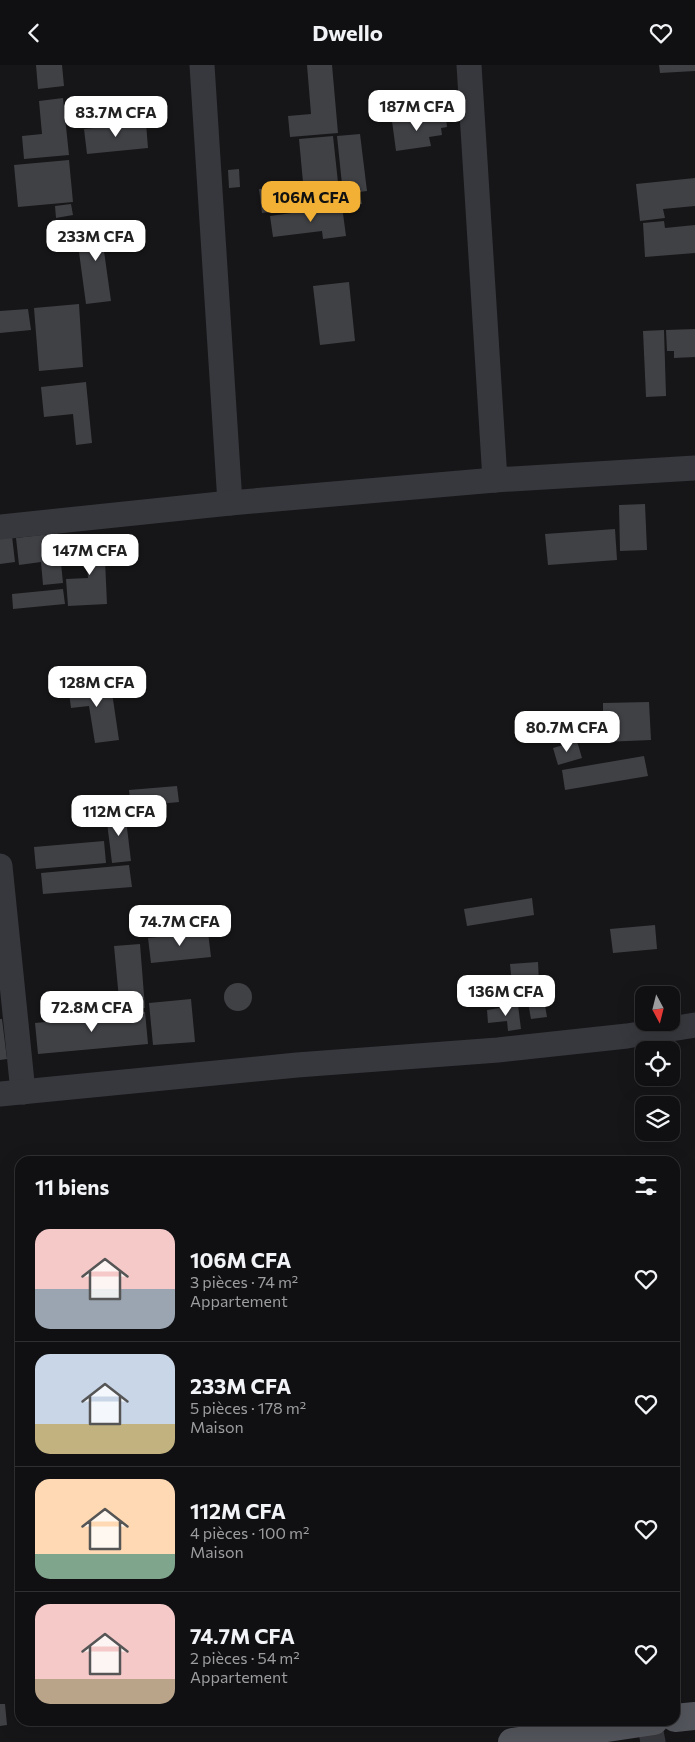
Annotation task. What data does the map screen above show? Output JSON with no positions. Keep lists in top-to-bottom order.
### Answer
{
  "north": "bottom",
  "page": {
    "header": "Dwello",
    "price": [
      "187M CFA",
      "83.7M CFA",
      "106M CFA",
      "233M CFA",
      "147M CFA",
      "128M CFA",
      "80.7M CFA",
      "112M CFA",
      "74.7M CFA",
      "136M CFA",
      "72.8M CFA"
    ],
    "heading": "11 biens",
    "list": [
      {
        "name": "106M CFA",
        "note": "3 pièces · 74 m² · Appartement"
      },
      {
        "name": "233M CFA",
        "note": "5 pièces · 178 m² · Maison"
      },
      {
        "name": "112M CFA",
        "note": "4 pièces · 100 m² · Maison"
      },
      {
        "name": "74.7M CFA",
        "note": "2 pièces · 54 m² · Appartement"
      }
    ]
  }
}
